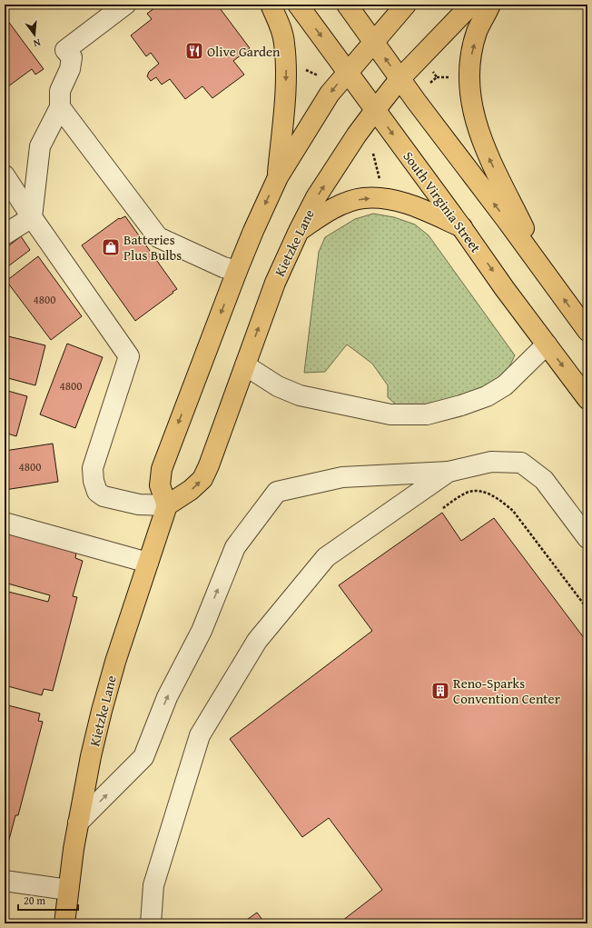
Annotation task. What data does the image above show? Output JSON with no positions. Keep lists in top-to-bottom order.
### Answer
{
  "streets": {
    "main road": ["South Virginia Street", "Kietzke Lane"]
  },
  "crossings": [
    ["South Virginia Street", "Kietzke Lane"]
  ],
  "places": {
    "restaurant": ["Olive Garden"],
    "shop": ["Batteries Plus Bulbs"],
    "building": ["Reno-Sparks Convention Center"]
  },
  "house_numbers": ["4800", "4800", "4800"],
  "scale_bar": "20 m",
  "north": "bottom"
}
